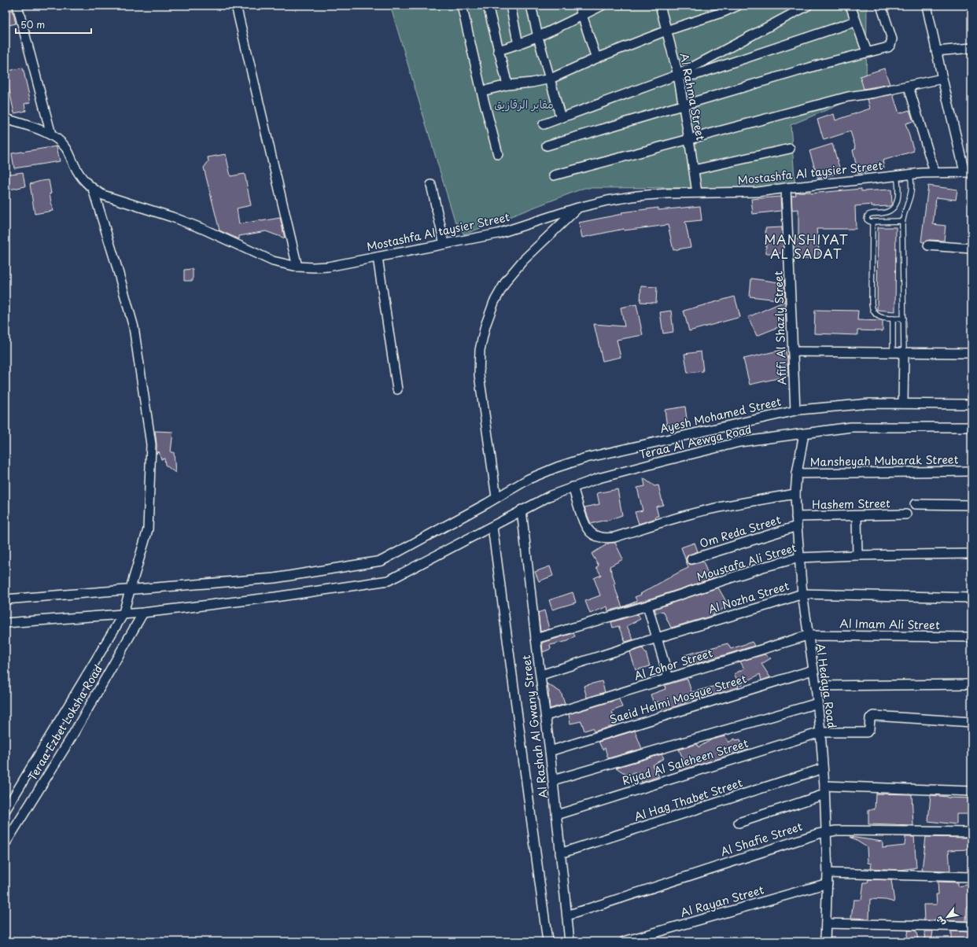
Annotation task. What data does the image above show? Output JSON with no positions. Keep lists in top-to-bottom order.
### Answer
{
  "streets": {
    "street": [
      "Al Rahma Street",
      "Mostashfa Al taysier Street",
      "Afifi Al Shazly Street",
      "Ayesh Mohamed Street",
      "Teraa Al Aewga Road",
      "Mansheyah Mubarak Street",
      "Hashem Street",
      "Om Reda Street",
      "Moustafa Ali Street",
      "Al Nozha Street",
      "Al Imam Ali Street",
      "Al Zohor Street",
      "Al Hedaya Road",
      "Saeid Helmi Mosque Street",
      "Teraa Ezbet Loksha Road",
      "Al Rashah Al Gwany Street",
      "Riyad Al Saleheen Street",
      "Al Hag Thabet Street",
      "Al Shafie Street",
      "Al Rayan Street"
    ]
  },
  "crossings": [
    ["Al Rahma Street", "Mostashfa Al taysier Street"],
    ["Mostashfa Al taysier Street", "Afifi Al Shazly Street"],
    ["Mostashfa Al taysier Street", "Teraa Ezbet Loksha Road"],
    ["Afifi Al Shazly Street", "Ayesh Mohamed Street"],
    ["Ayesh Mohamed Street", "Teraa Ezbet Loksha Road"],
    ["Teraa Al Aewga Road", "Al Hedaya Road"],
    ["Teraa Al Aewga Road", "Teraa Ezbet Loksha Road"],
    ["Teraa Al Aewga Road", "Al Rashah Al Gwany Street"],
    ["Mansheyah Mubarak Street", "Al Hedaya Road"],
    ["Hashem Street", "Al Hedaya Road"],
    ["Om Reda Street", "Al Hedaya Road"],
    ["Moustafa Ali Street", "Al Hedaya Road"],
    ["Moustafa Ali Street", "Al Rashah Al Gwany Street"],
    ["Al Nozha Street", "Al Hedaya Road"],
    ["Al Nozha Street", "Al Rashah Al Gwany Street"],
    ["Al Imam Ali Street", "Al Zohor Street"],
    ["Al Imam Ali Street", "Al Hedaya Road"],
    ["Al Zohor Street", "Al Hedaya Road"],
    ["Al Zohor Street", "Al Rashah Al Gwany Street"],
    ["Al Hedaya Road", "Saeid Helmi Mosque Street"],
    ["Al Hedaya Road", "Riyad Al Saleheen Street"],
    ["Al Hedaya Road", "Al Hag Thabet Street"],
    ["Al Hedaya Road", "Al Shafie Street"],
    ["Al Hedaya Road", "Al Rayan Street"],
    ["Saeid Helmi Mosque Street", "Al Rashah Al Gwany Street"],
    ["Al Rashah Al Gwany Street", "Riyad Al Saleheen Street"],
    ["Al Rashah Al Gwany Street", "Al Hag Thabet Street"],
    ["Al Rashah Al Gwany Street", "Al Shafie Street"]
  ],
  "districts": ["MANSHIYAT AL SADAT"],
  "parks": ["مقابر الزقازيق"],
  "scale_bar": "50 m",
  "north": "bottom left"
}
